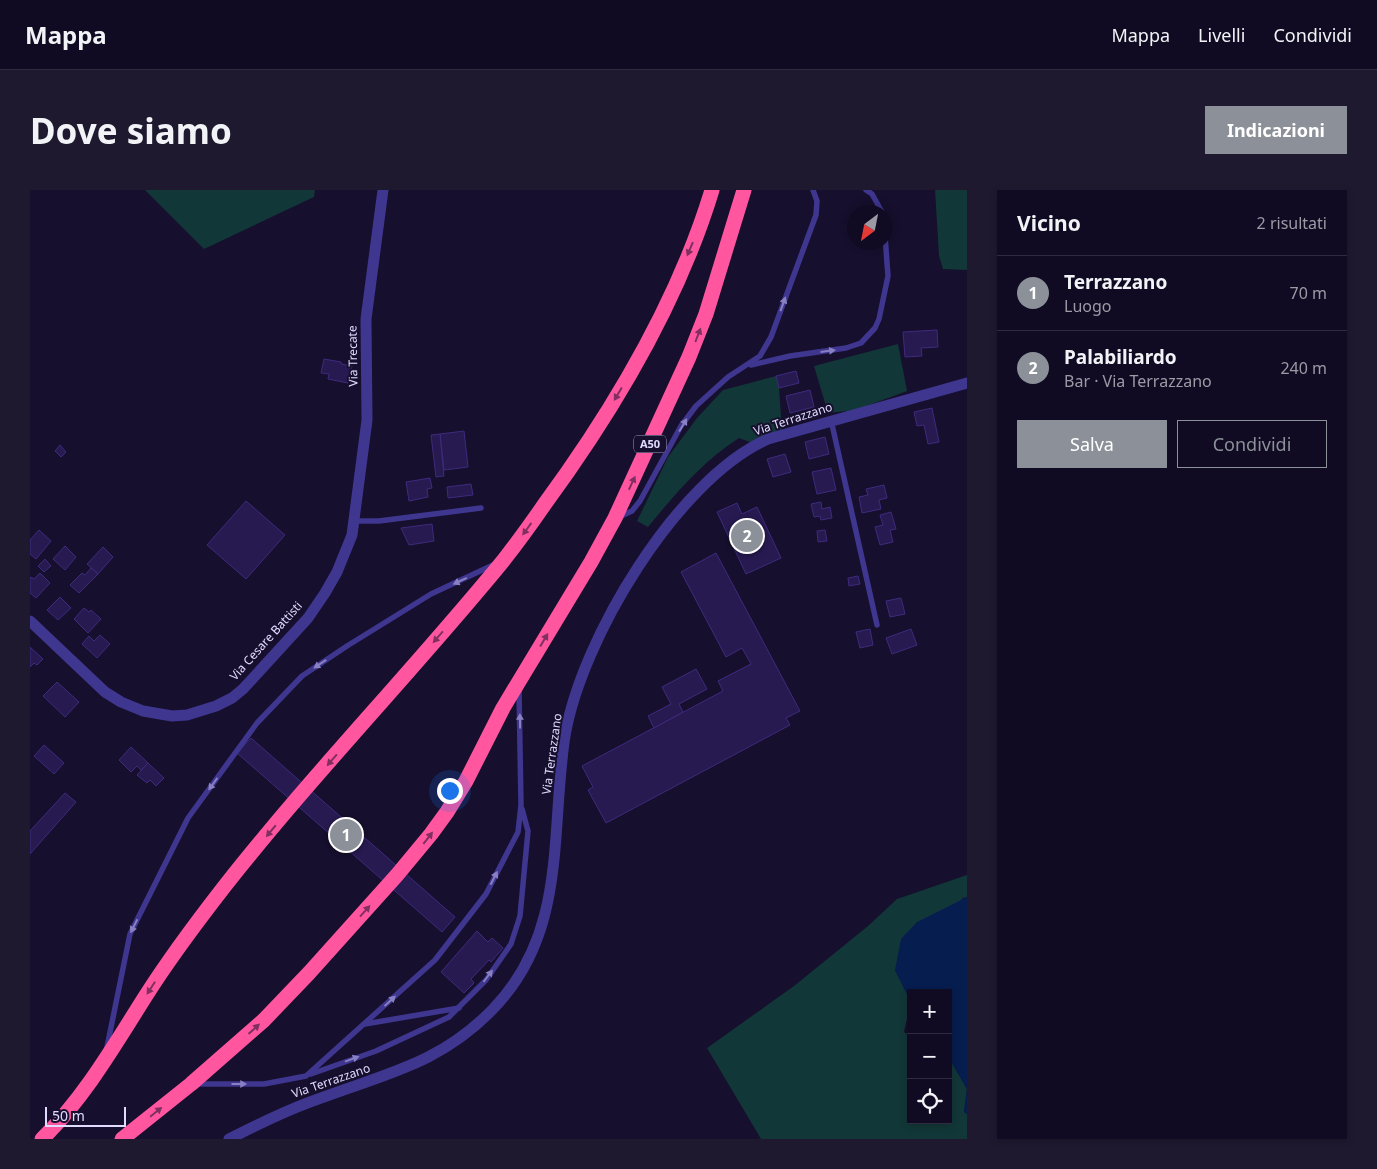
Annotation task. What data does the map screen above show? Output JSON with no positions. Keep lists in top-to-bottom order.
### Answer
{
  "streets": {
    "highway": ["A50"],
    "street": ["Via Trecate", "Via Terrazzano", "Via Cesare Battisti"]
  },
  "crossings": [
    ["Via Trecate", "Via Cesare Battisti"]
  ],
  "scale_bar": "50 m",
  "north": "bottom left",
  "page": {
    "header": "Mappa",
    "nav": ["Mappa", "Livelli", "Condividi"],
    "buttons": [
      "Indicazioni",
      ["Salva", "Condividi"]
    ],
    "title": "Dove siamo",
    "heading": ["Vicino", "2 risultati"],
    "list": [
      {
        "mark": "1",
        "name": "Terrazzano",
        "note": "Luogo",
        "value": "70 m"
      },
      {
        "mark": "2",
        "name": "Palabiliardo",
        "note": "Bar · Via Terrazzano",
        "value": "240 m"
      }
    ],
    "pins": ["2", "1"],
    "map_buttons": ["+", "−"],
    "scale": "50 m"
  }
}
